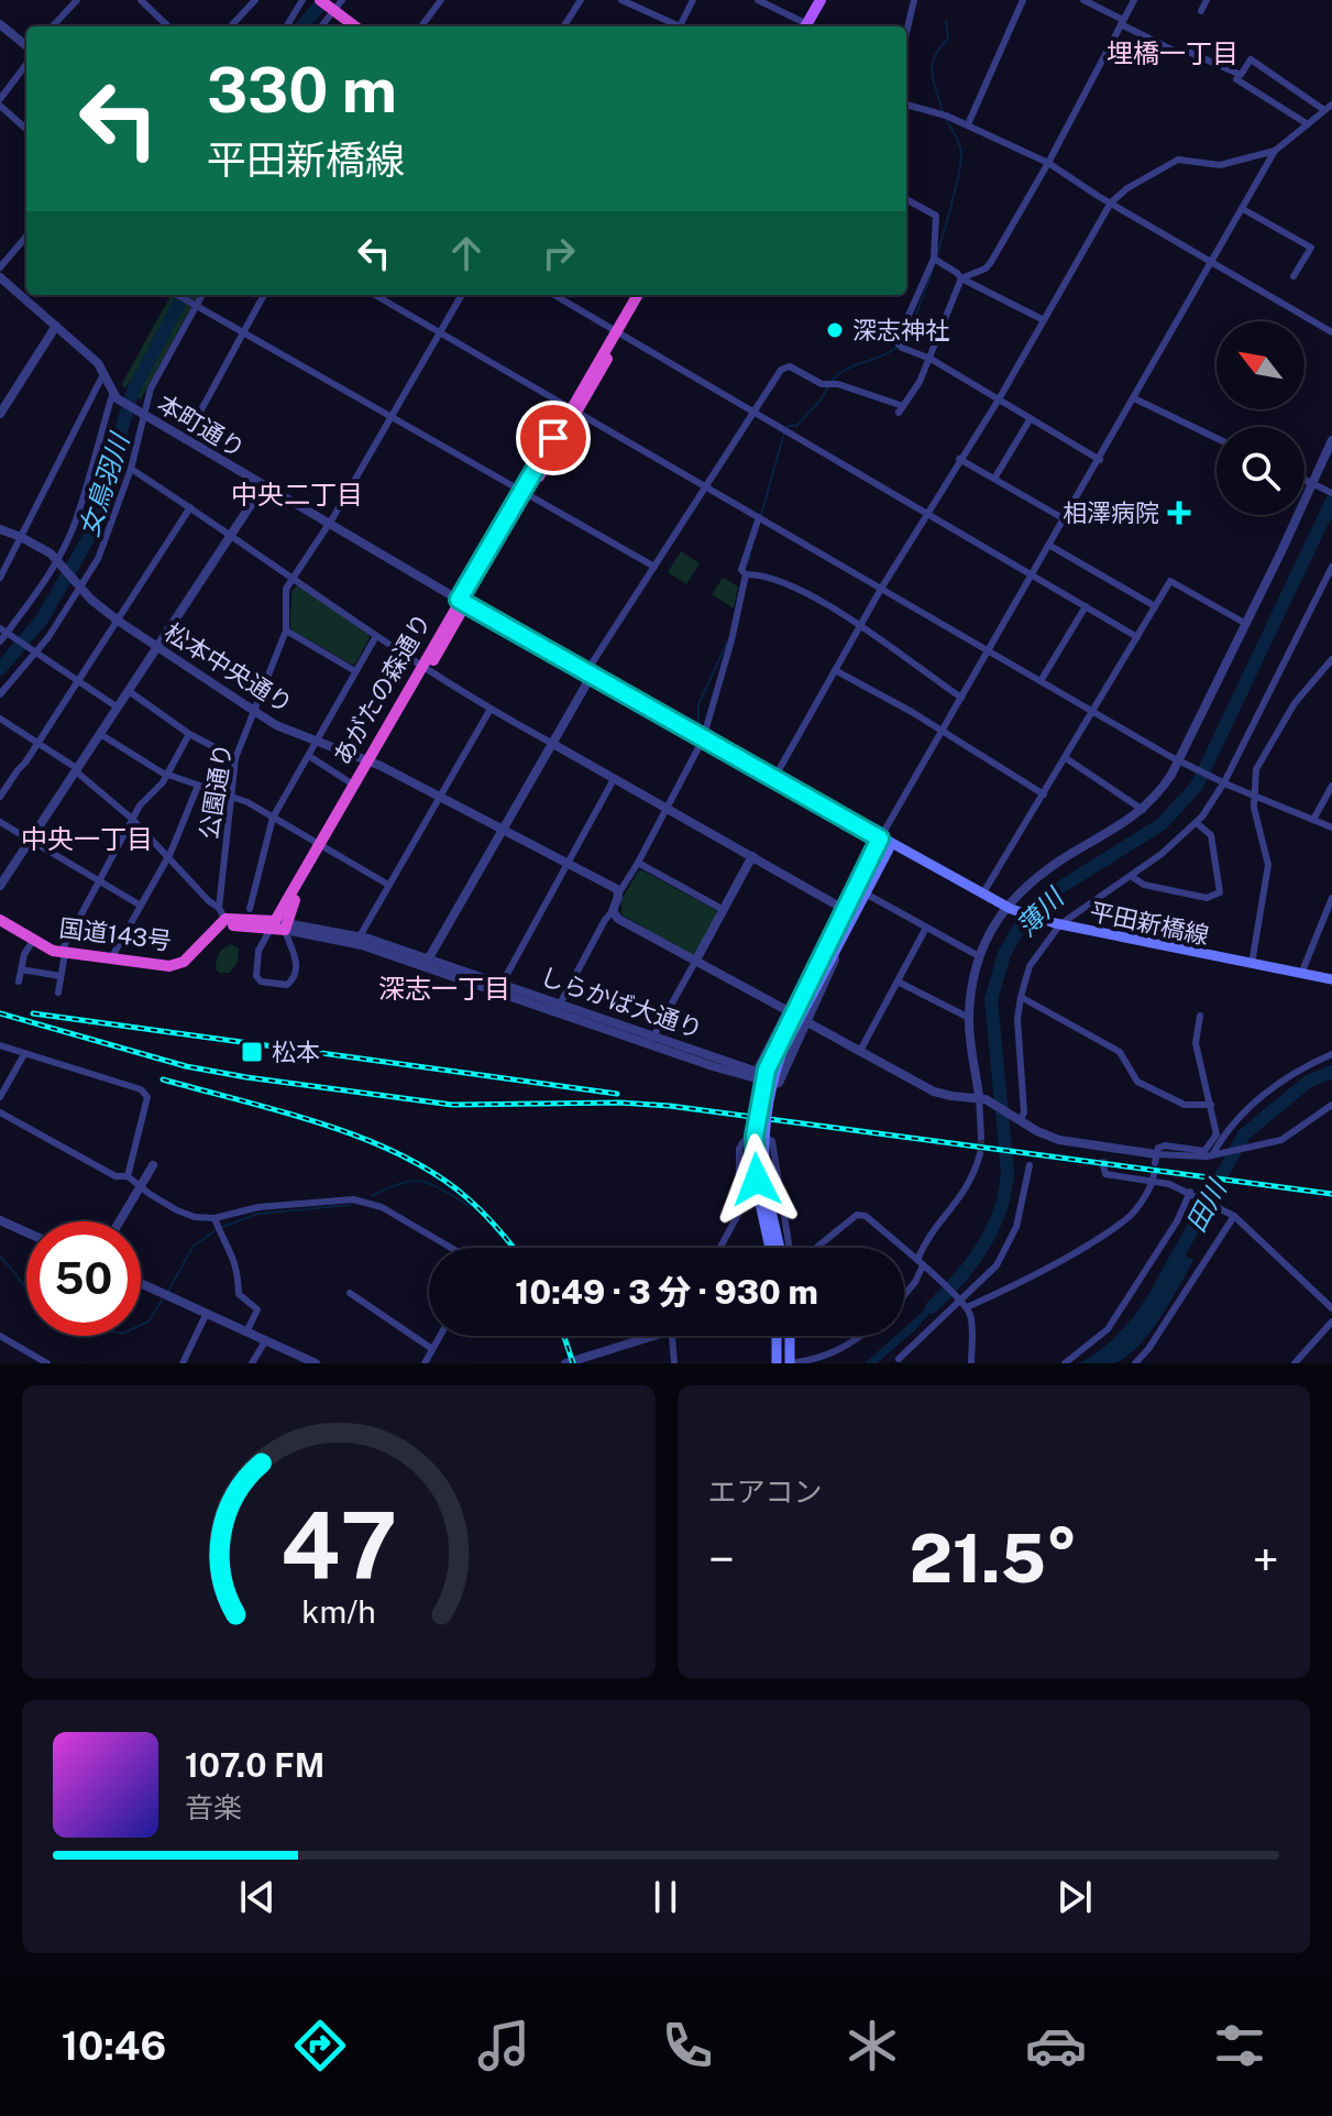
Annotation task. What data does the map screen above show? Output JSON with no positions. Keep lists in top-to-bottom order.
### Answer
{
  "streets": {
    "highway": ["あがたの森通り", "国道143号"],
    "main road": ["平田新橋線"],
    "street": [
      "本町通り",
      "松本中央通り",
      "公園通り",
      "しらかば大通り"
    ]
  },
  "crossings": [
    ["本町通り", "あがたの森通り"],
    ["本町通り", "公園通り"],
    ["本町通り", "平田新橋線"],
    ["松本中央通り", "あがたの森通り"],
    ["松本中央通り", "公園通り"],
    ["あがたの森通り", "平田新橋線"],
    ["あがたの森通り", "しらかば大通り"]
  ],
  "districts": [
    "埋橋一丁目",
    "中央二丁目",
    "中央一丁目",
    "深志一丁目"
  ],
  "water": ["女鳥羽川", "薄川", "田川"],
  "places": {
    "other": ["深志神社"],
    "health": ["相澤病院"],
    "transit": ["松本"]
  },
  "north": "top left",
  "page": {
    "turn": ["330 m", "平田新橋線"],
    "limit": "50",
    "trip": "10:49 · 3 分 · 930 m",
    "tile": "エアコン",
    "heat": ["−", "21.5°", "+"],
    "song": ["107.0 FM", "音楽"],
    "tabs": "10:46",
    "gauge": ["47", "km/h"]
  }
}
